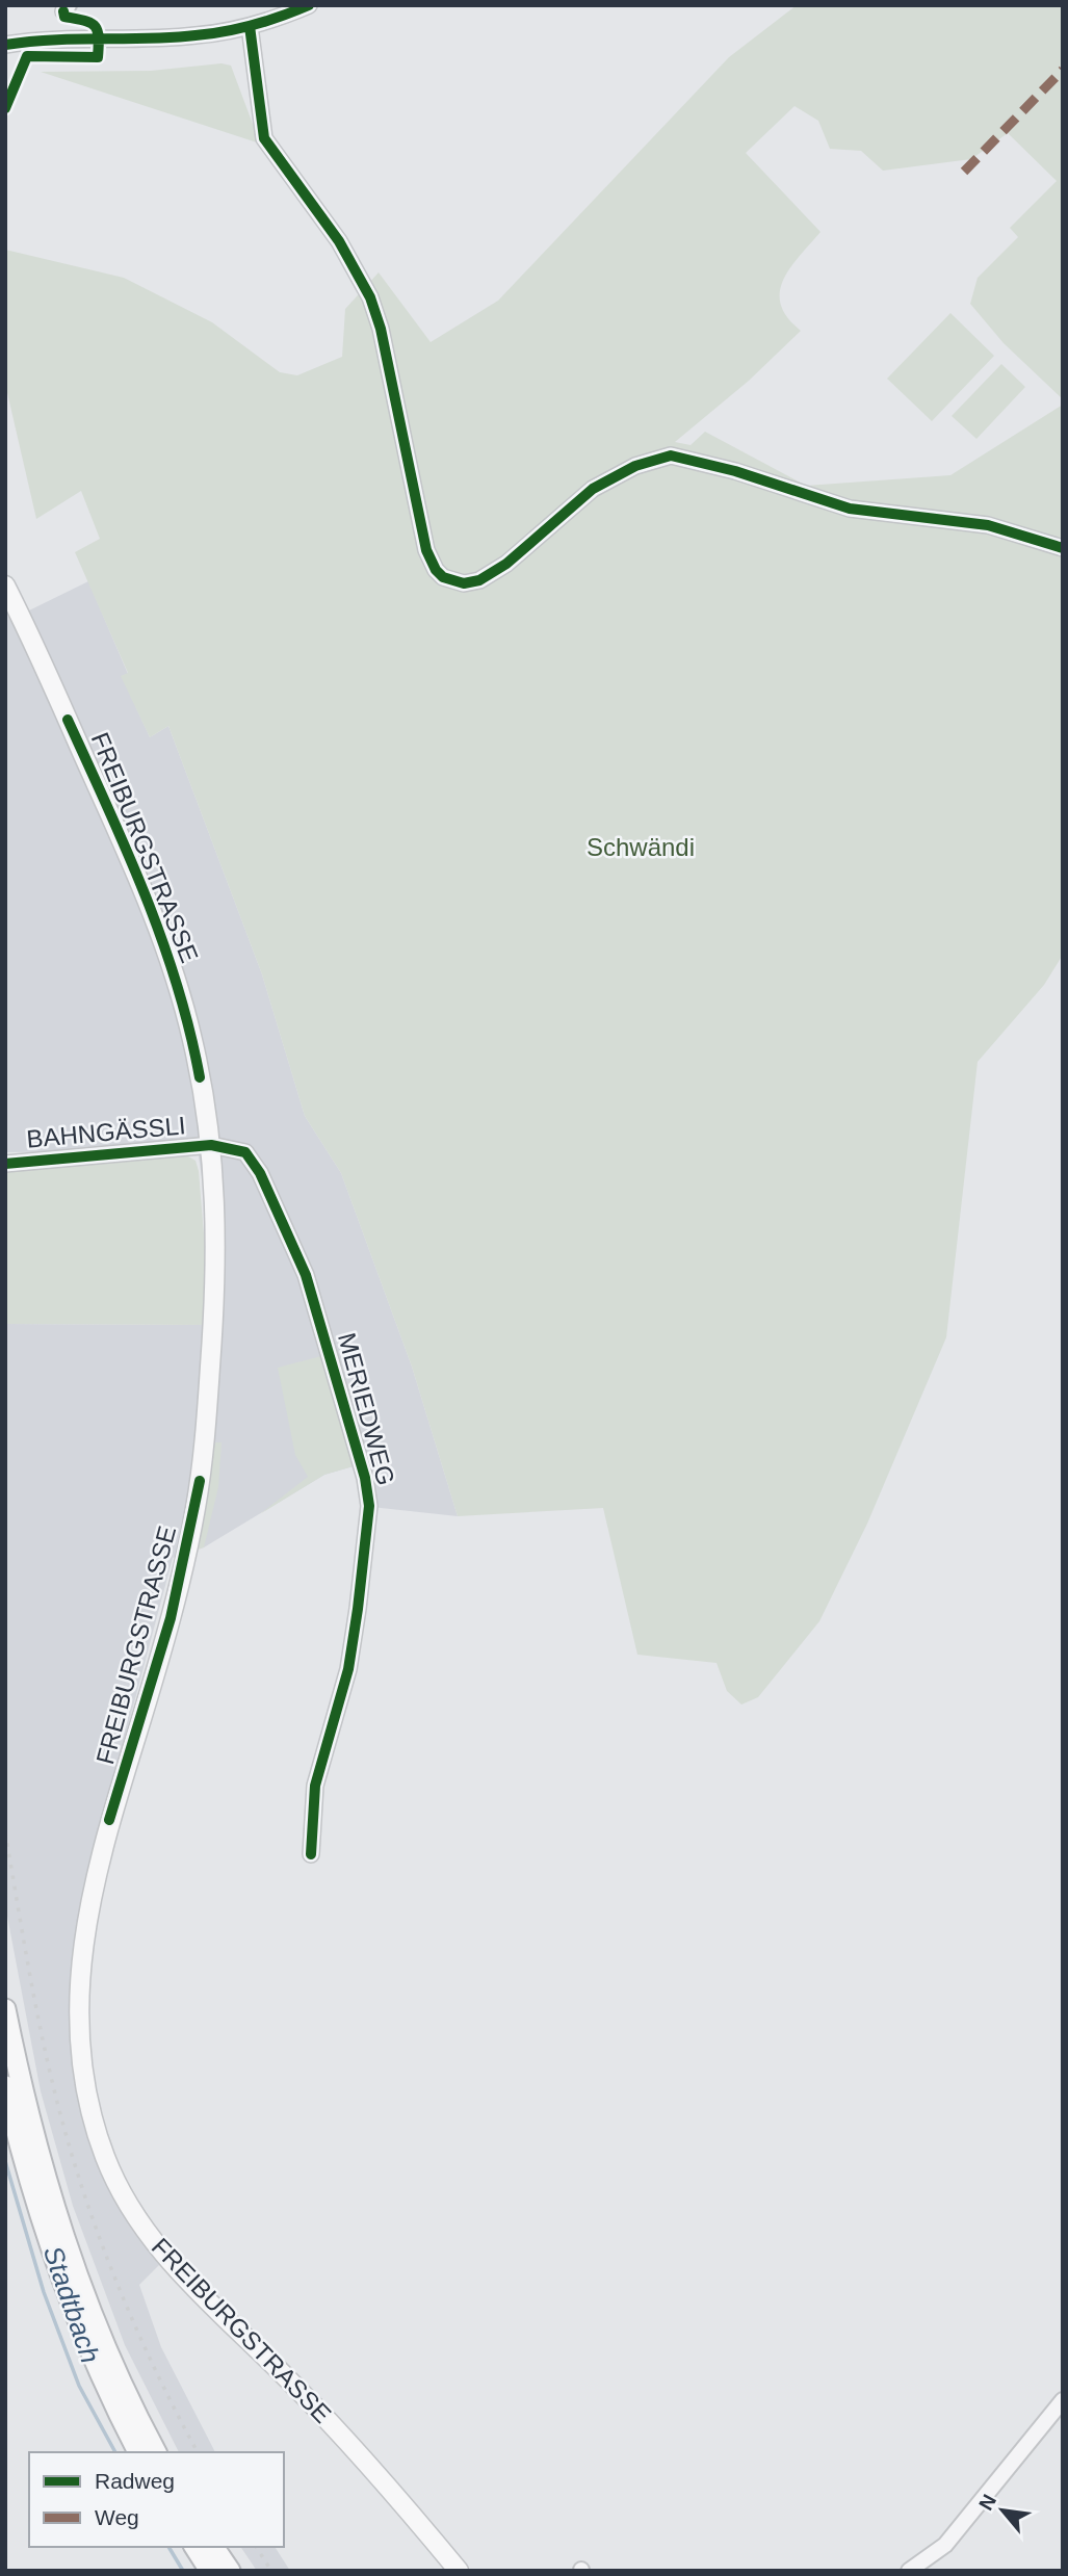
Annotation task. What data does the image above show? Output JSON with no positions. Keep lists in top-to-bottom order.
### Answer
{
  "streets": {
    "main road": ["FREIBURGSTRASSE"],
    "street": ["BAHNGÄSSLI", "MERIEDWEG"]
  },
  "crossings": [
    ["FREIBURGSTRASSE", "BAHNGÄSSLI"],
    ["FREIBURGSTRASSE", "MERIEDWEG"],
    ["BAHNGÄSSLI", "MERIEDWEG"]
  ],
  "water": ["Stadtbach"],
  "parks": ["Schwändi"],
  "legend": ["Radweg", "Weg"],
  "north": "top left"
}
